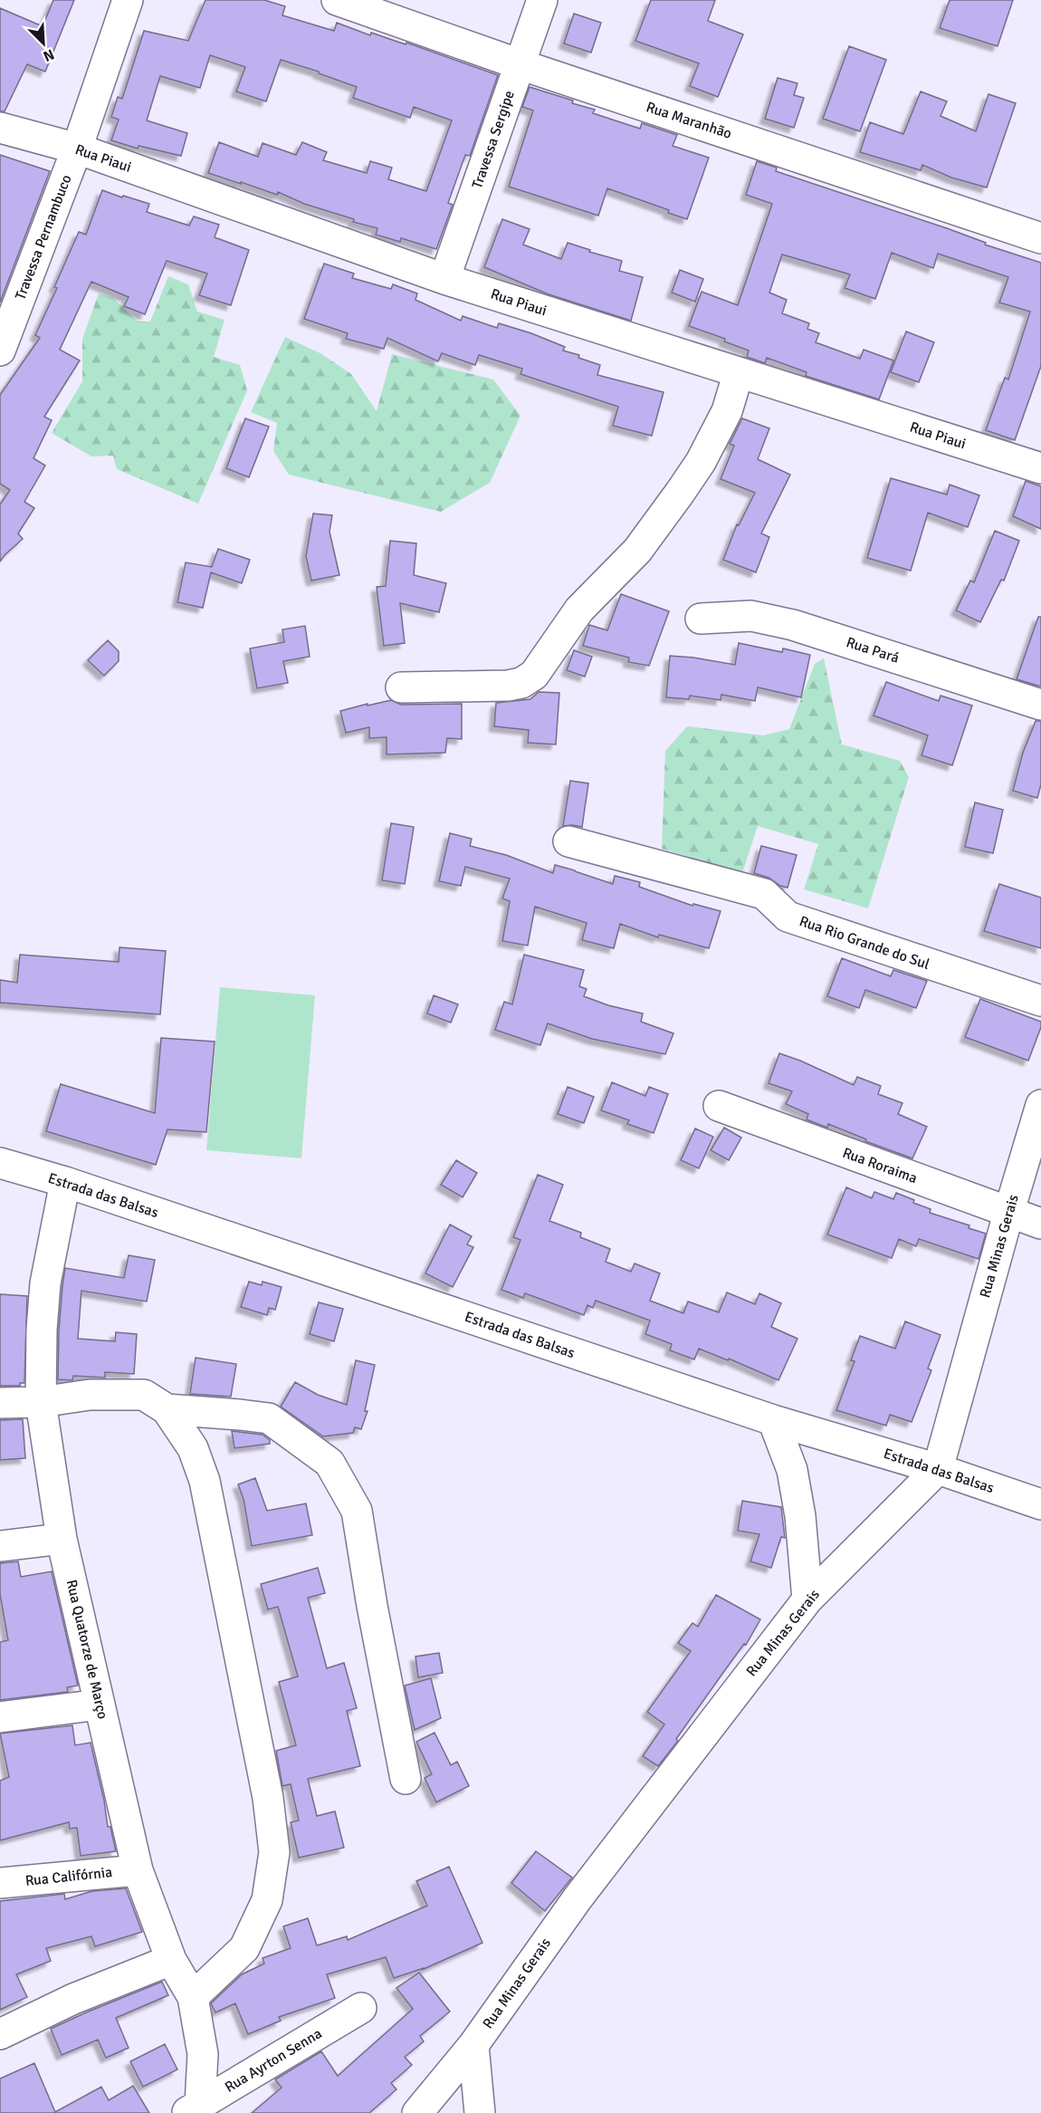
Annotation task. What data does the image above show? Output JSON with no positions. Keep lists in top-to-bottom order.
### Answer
{
  "streets": {
    "street": [
      "Rua Maranhão",
      "Travessa Sergipe",
      "Rua Piaui",
      "Travessa Pernambuco",
      "Rua Pará",
      "Rua Rio Grande do Sul",
      "Rua Roraima",
      "Estrada das Balsas",
      "Rua Minas Gerais",
      "Rua Quatorze de Março",
      "Rua Califórnia",
      "Rua Ayrton Senna"
    ]
  },
  "crossings": [
    ["Rua Maranhão", "Travessa Sergipe"],
    ["Travessa Sergipe", "Rua Piaui"],
    ["Rua Piaui", "Travessa Pernambuco"],
    ["Rua Roraima", "Rua Minas Gerais"],
    ["Estrada das Balsas", "Rua Minas Gerais"],
    ["Estrada das Balsas", "Rua Quatorze de Março"],
    ["Rua Quatorze de Março", "Rua Califórnia"],
    ["Rua Quatorze de Março", "Rua Ayrton Senna"]
  ],
  "north": "bottom right"
}
